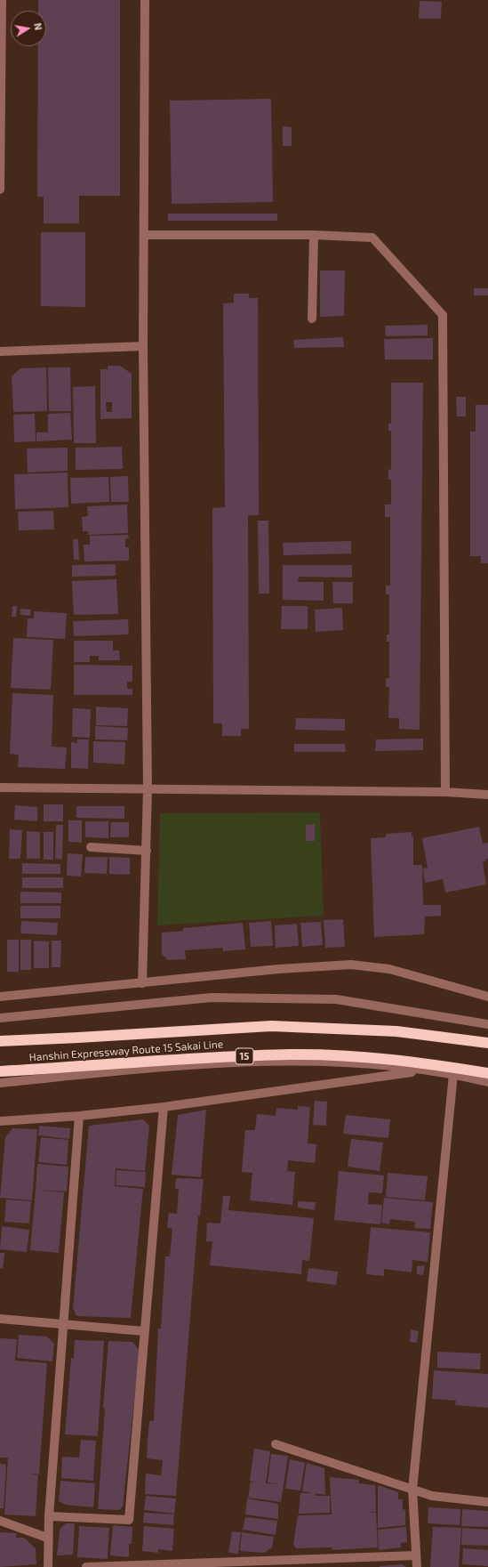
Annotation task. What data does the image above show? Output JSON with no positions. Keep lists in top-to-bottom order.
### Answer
{
  "streets": {
    "highway": ["Hanshin Expressway Route 15 Sakai Line", "15"]
  },
  "north": "right"
}
